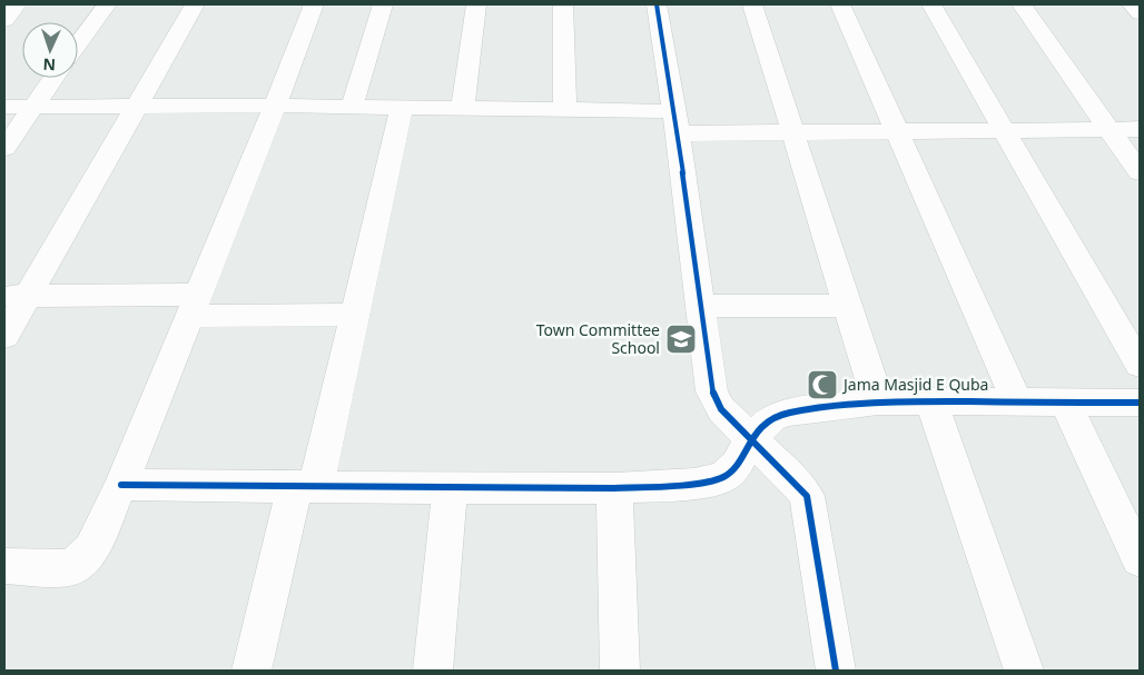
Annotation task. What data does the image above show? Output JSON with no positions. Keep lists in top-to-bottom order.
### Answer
{
  "places": {
    "school or university": ["Town Committee School"],
    "mosque": ["Jama Masjid E Quba"]
  },
  "north": "bottom"
}
